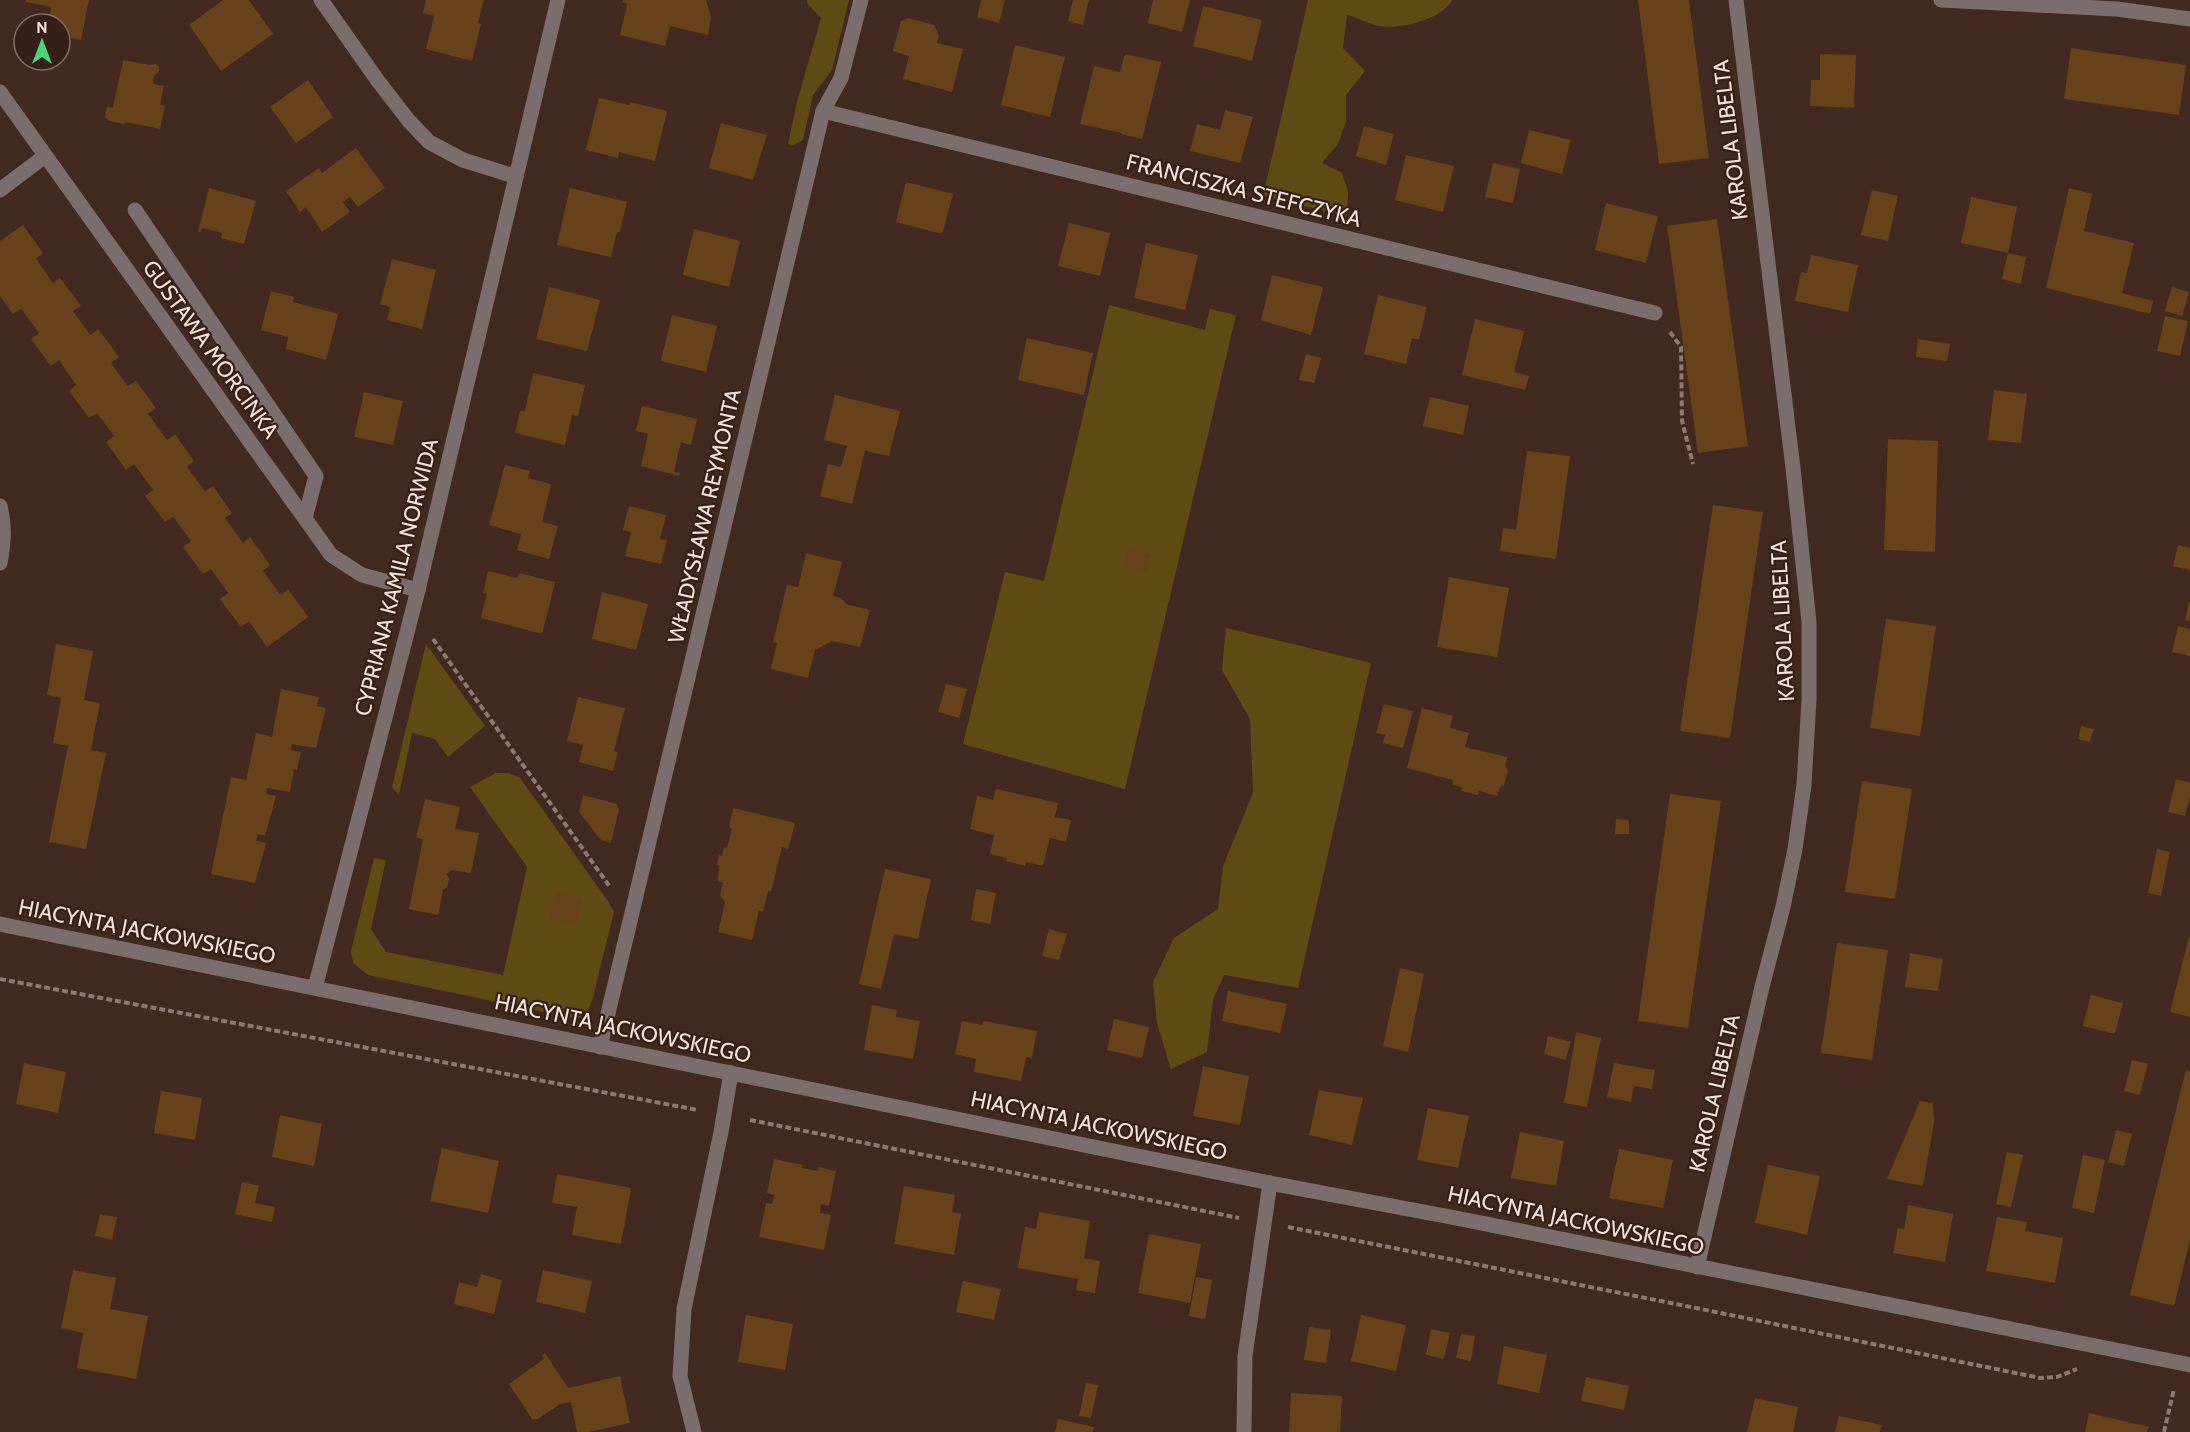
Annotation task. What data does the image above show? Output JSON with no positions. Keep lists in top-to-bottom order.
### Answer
{
  "streets": {
    "street": [
      "KAROLA LIBELTA",
      "FRANCISZKA STEFCZYKA",
      "GUSTAWA MORCINKA",
      "WŁADYSŁAWA REYMONTA",
      "CYPRIANA KAMILA NORWIDA",
      "HIACYNTA JACKOWSKIEGO"
    ]
  },
  "crossings": [
    ["KAROLA LIBELTA", "HIACYNTA JACKOWSKIEGO"],
    ["FRANCISZKA STEFCZYKA", "WŁADYSŁAWA REYMONTA"],
    ["GUSTAWA MORCINKA", "CYPRIANA KAMILA NORWIDA"],
    ["WŁADYSŁAWA REYMONTA", "HIACYNTA JACKOWSKIEGO"],
    ["CYPRIANA KAMILA NORWIDA", "HIACYNTA JACKOWSKIEGO"]
  ],
  "north": "top"
}
